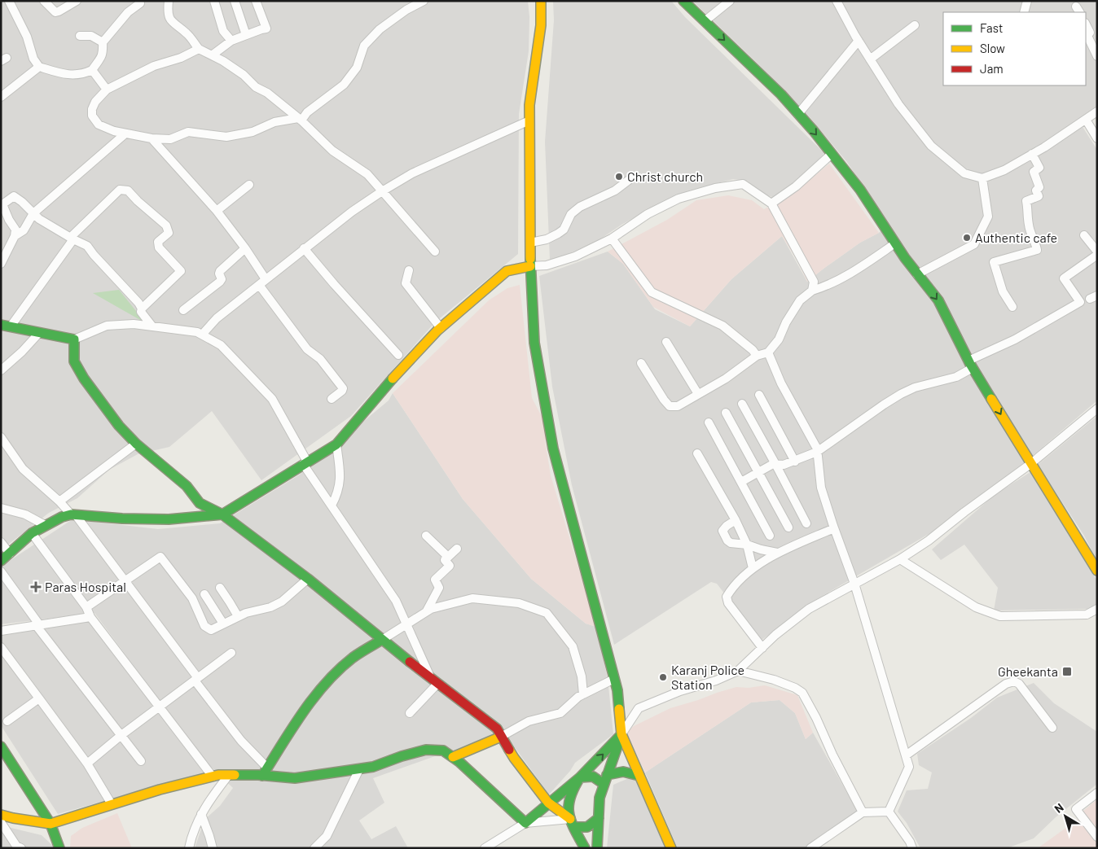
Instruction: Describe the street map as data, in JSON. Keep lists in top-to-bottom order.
{
  "places": {
    "other": ["Christ church", "Authentic cafe", "Karanj Police Station"],
    "health": ["Paras Hospital"],
    "transit": ["Gheekanta"]
  },
  "legend": ["Fast", "Slow", "Jam"],
  "north": "top left"
}
